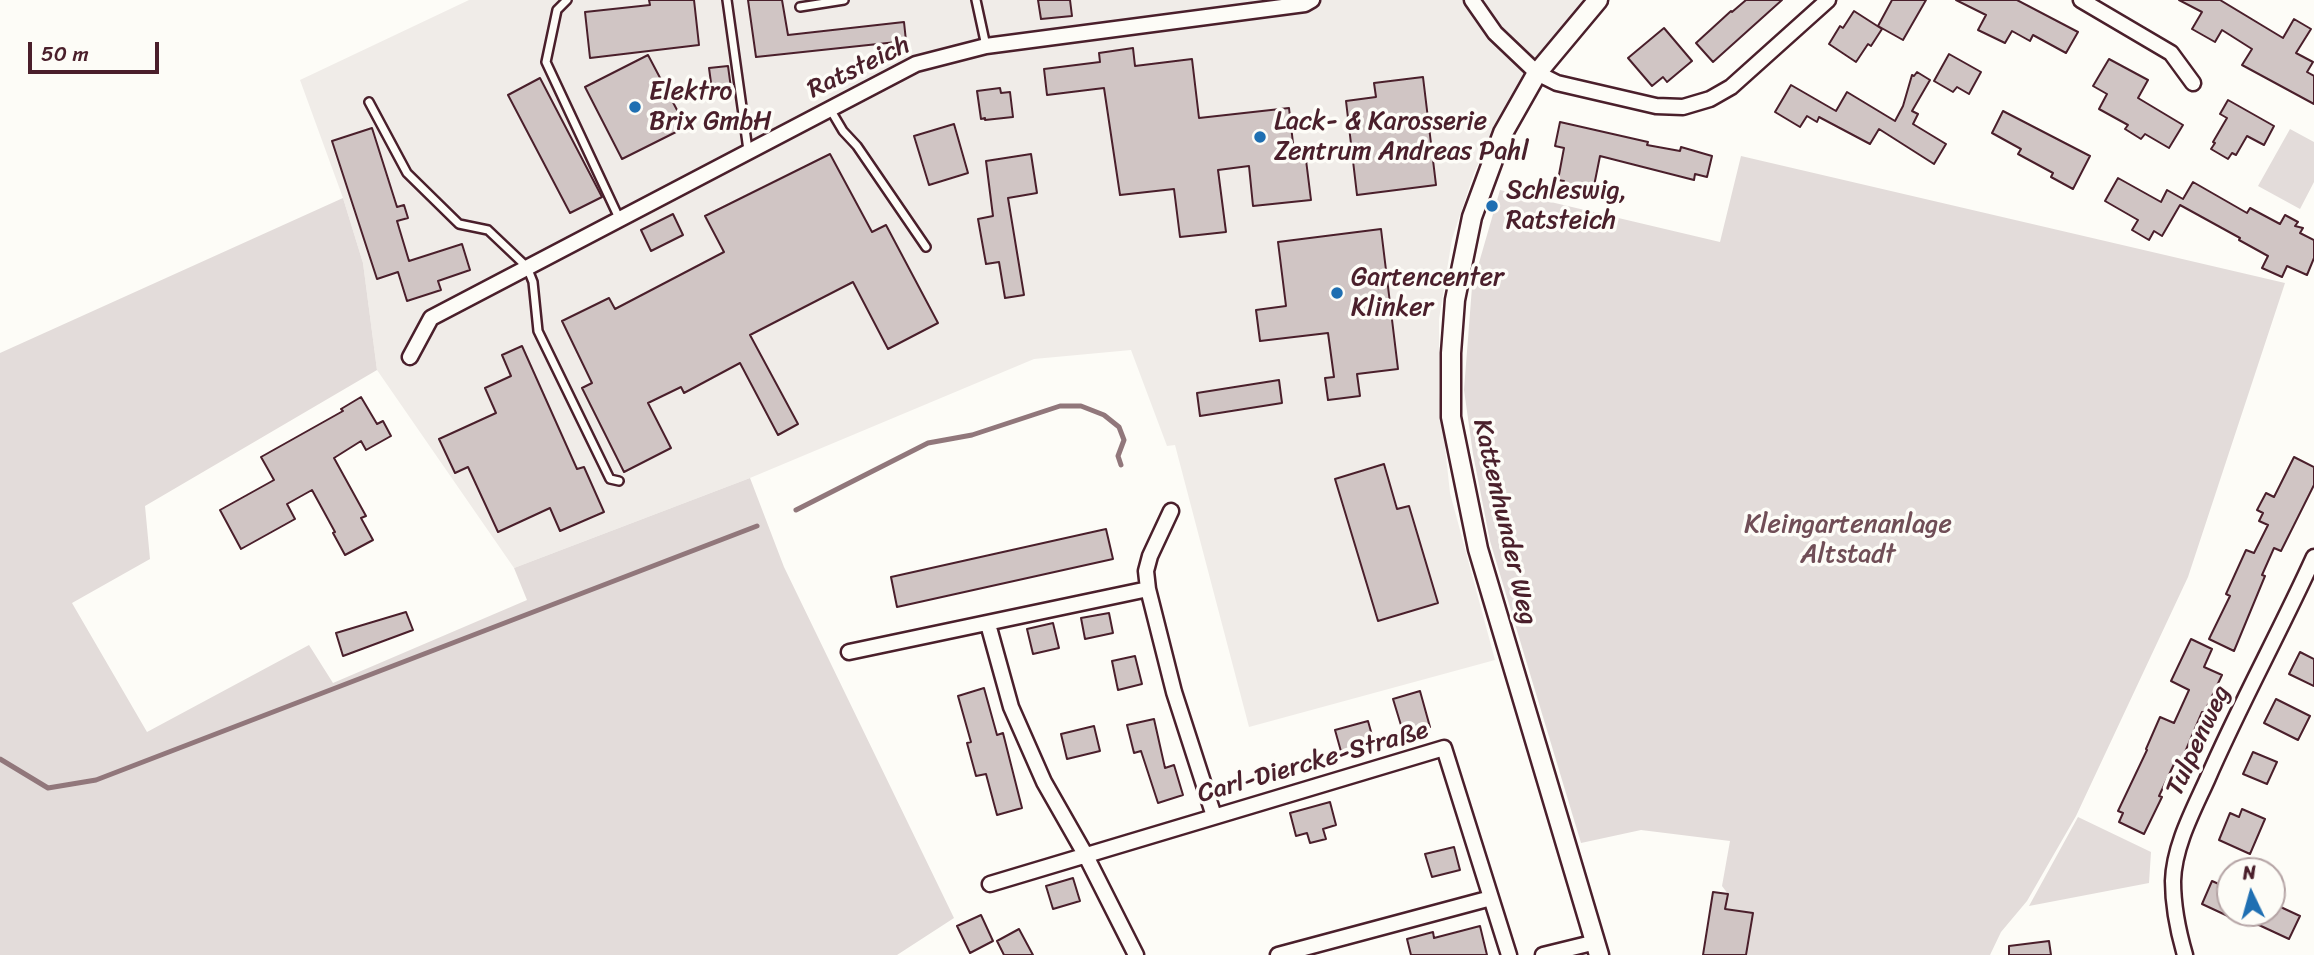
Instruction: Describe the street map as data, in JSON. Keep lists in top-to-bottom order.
{
  "streets": {
    "street": [
      "Ratsteich",
      "Kattenhunder Weg",
      "Tulpenweg",
      "Carl-Diercke-Straße"
    ]
  },
  "parks": ["Kleingartenanlage Altstadt"],
  "places": [
    "Elektro Brix GmbH",
    "Lack- & Karosserie Zentrum Andreas Pahl",
    "Schleswig, Ratsteich",
    "Gartencenter Klinker"
  ],
  "scale_bar": "50 m",
  "north": "top"
}
